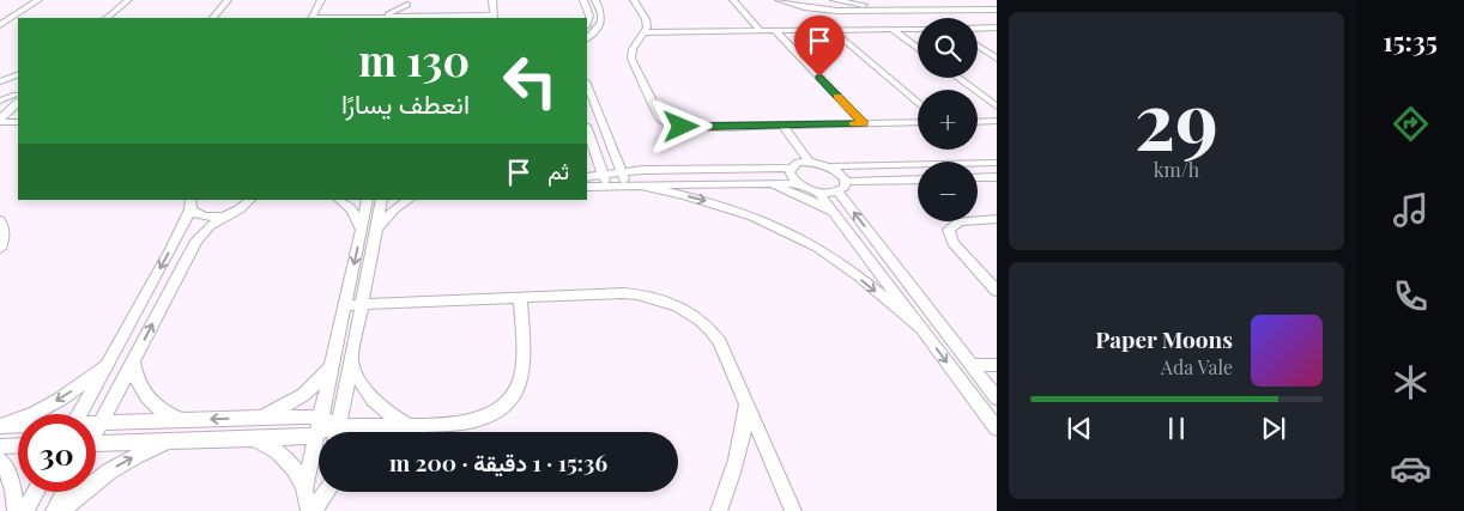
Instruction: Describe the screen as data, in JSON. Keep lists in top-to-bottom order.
{
  "page": {
    "tabs": "15:35",
    "tile": ["29", "km/h"],
    "map_buttons": ["+", "−"],
    "turn": ["130 m", "انعطف يسارًا"],
    "then": "ثم",
    "song": ["Paper Moons", "Ada Vale"],
    "limit": "30",
    "trip": "15:36 · 1 دقيقة · 200 m"
  }
}
